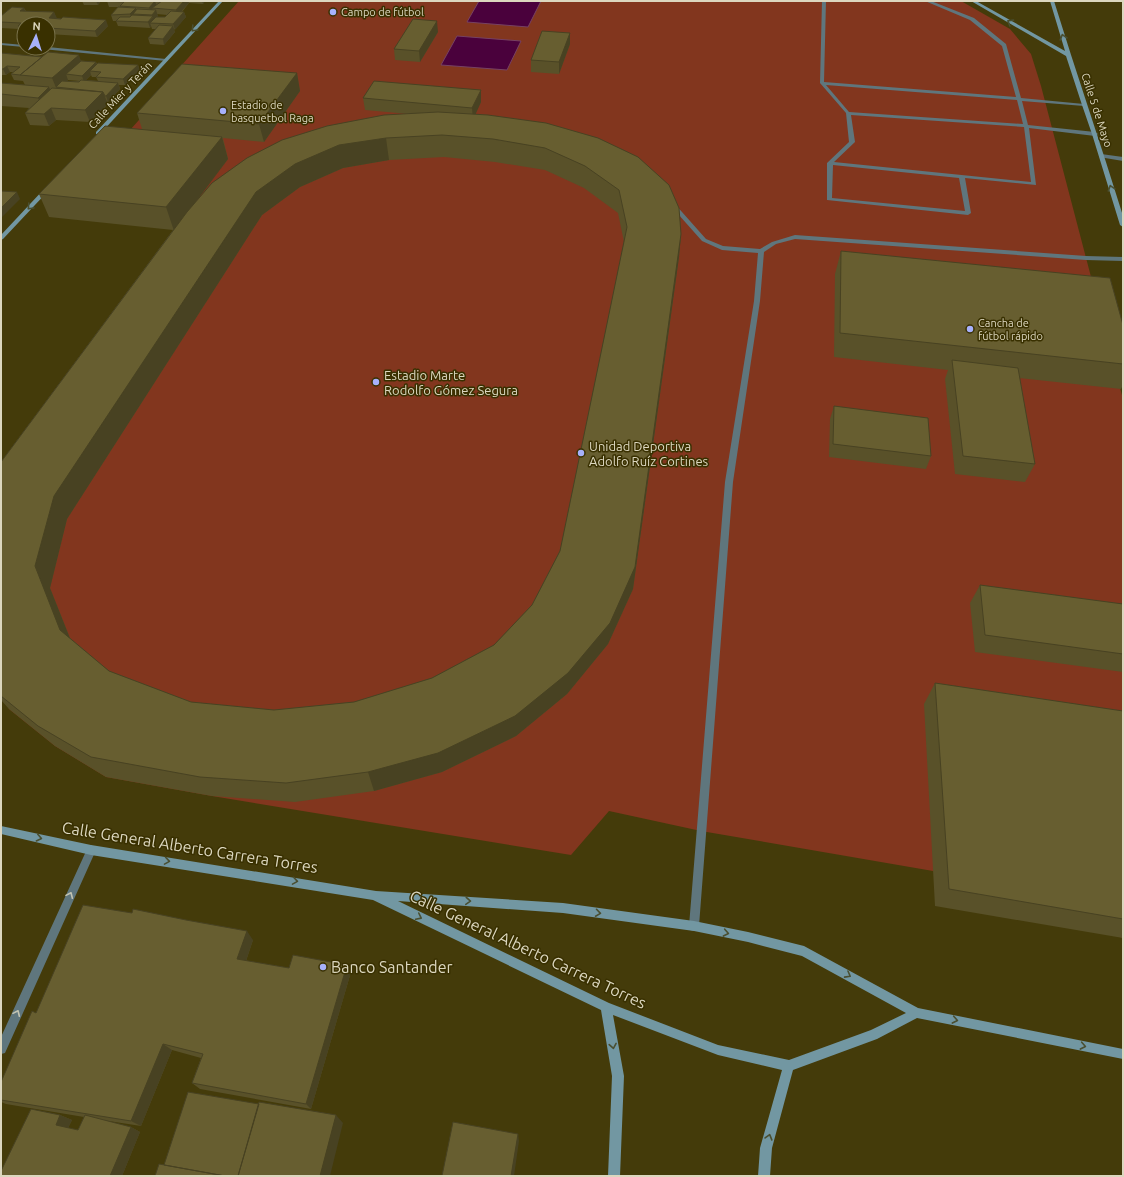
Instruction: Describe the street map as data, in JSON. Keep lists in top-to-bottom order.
{
  "streets": {
    "main road": ["Calle Mier y Terán", "Calle 5 de Mayo", "Calle General Alberto Carrera Torres"]
  },
  "one_way": ["Calle Mier y Terán", "Calle 5 de Mayo", "Calle General Alberto Carrera Torres"],
  "places": [
    "Campo de fútbol",
    "Estadio de basquetbol Raga",
    "Cancha de fútbol rápido",
    "Estadio Marte Rodolfo Gómez Segura",
    "Unidad Deportiva Adolfo Ruíz Cortines",
    "Banco Santander"
  ],
  "north": "top"
}
